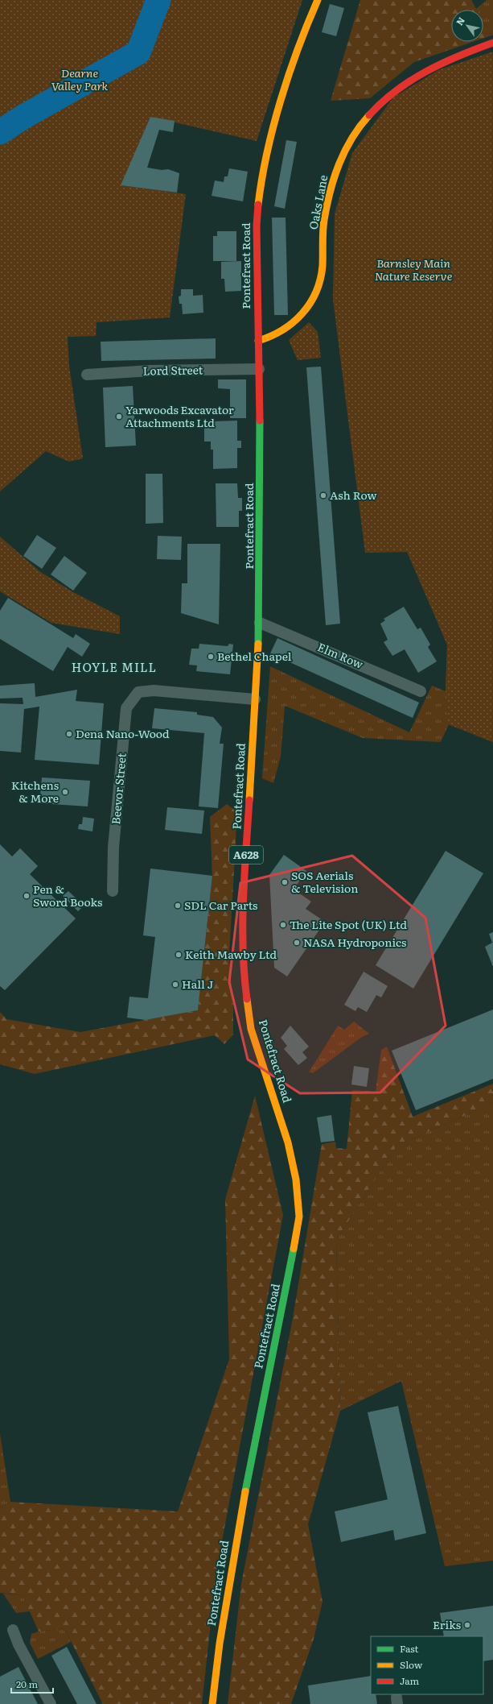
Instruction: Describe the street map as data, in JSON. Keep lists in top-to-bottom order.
{
  "streets": {
    "main road": ["Oaks Lane", "Pontefract Road", "A628"],
    "street": ["Lord Street", "Elm Row", "Beevor Street"]
  },
  "crossings": [
    ["Oaks Lane", "Pontefract Road"],
    ["Pontefract Road", "Lord Street"],
    ["Pontefract Road", "Elm Row"],
    ["Pontefract Road", "Beevor Street"]
  ],
  "districts": ["HOYLE MILL"],
  "parks": ["Dearne Valley Park", "Barnsley Main Nature Reserve"],
  "places": [
    "Yarwoods Excavator Attachments Ltd",
    "Ash Row",
    "Bethel Chapel",
    "Dena Nano-Wood",
    "Kitchens & More",
    "SOS Aerials & Television",
    "Pen & Sword Books",
    "SDL Car Parts",
    "The Lite Spot (UK) Ltd",
    "NASA Hydroponics",
    "Keith Mawby Ltd",
    "Hall J",
    "Eriks"
  ],
  "legend": ["Fast", "Slow", "Jam"],
  "scale_bar": "20 m",
  "north": "top left"
}
